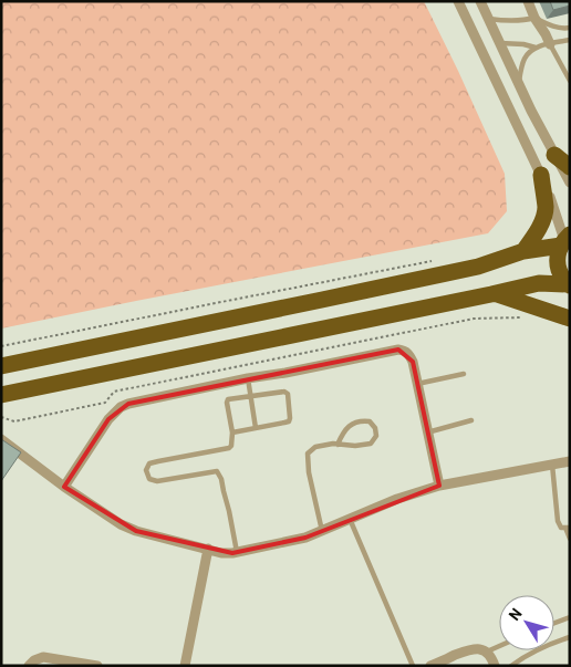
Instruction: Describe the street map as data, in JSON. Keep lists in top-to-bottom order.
{
  "north": "top left"
}
